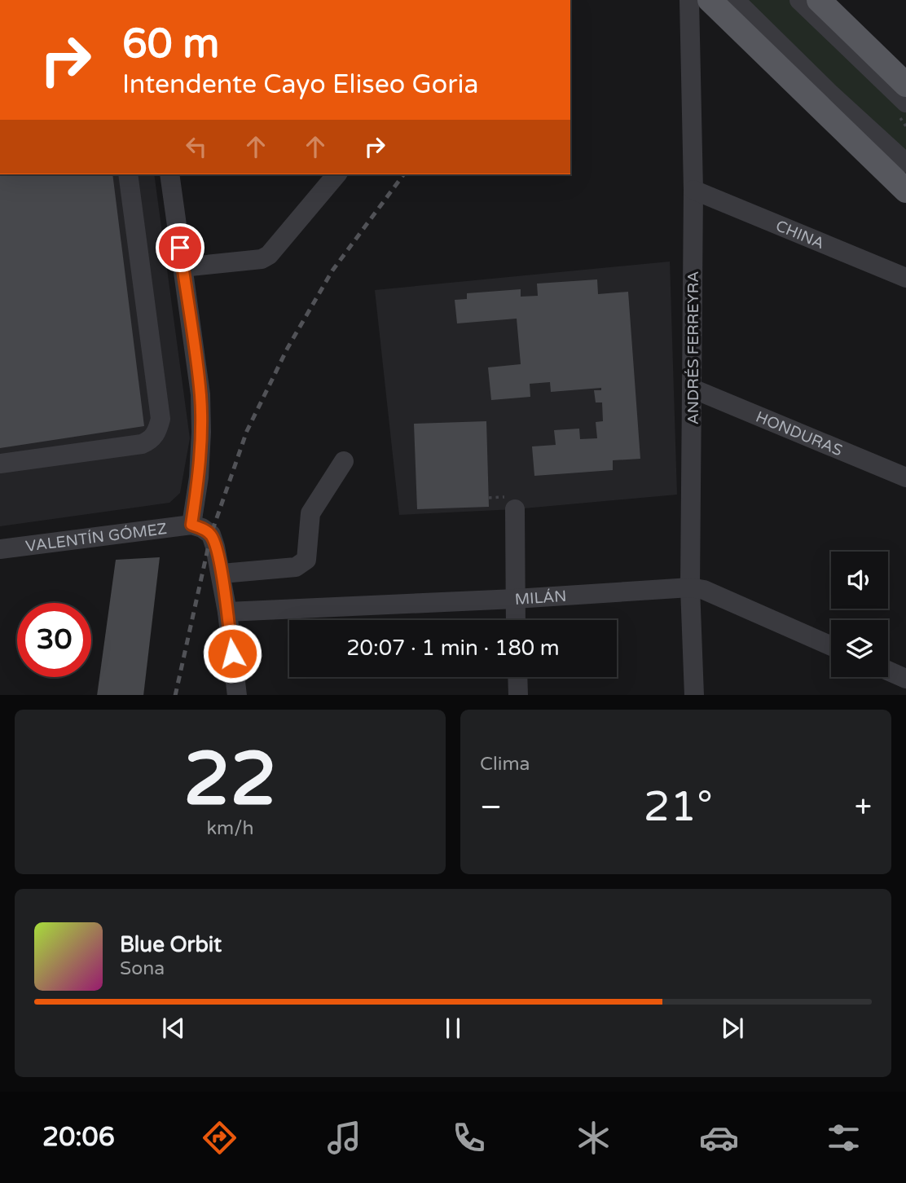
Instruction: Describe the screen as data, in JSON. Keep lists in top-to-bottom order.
{
  "streets": {
    "street": [
      "CHINA",
      "ANDRÉS FERREYRA",
      "HONDURAS",
      "VALENTÍN GÓMEZ",
      "MILÁN"
    ]
  },
  "crossings": [
    ["CHINA", "ANDRÉS FERREYRA"],
    ["ANDRÉS FERREYRA", "HONDURAS"],
    ["ANDRÉS FERREYRA", "MILÁN"]
  ],
  "page": {
    "turn": ["60 m", "Intendente Cayo Eliseo Goria"],
    "limit": "30",
    "trip": "20:07 · 1 min · 180 m",
    "tile": [
      ["22", "km/h"],
      "Clima"
    ],
    "heat": ["−", "21°", "+"],
    "song": ["Blue Orbit", "Sona"],
    "tabs": "20:06"
  }
}
